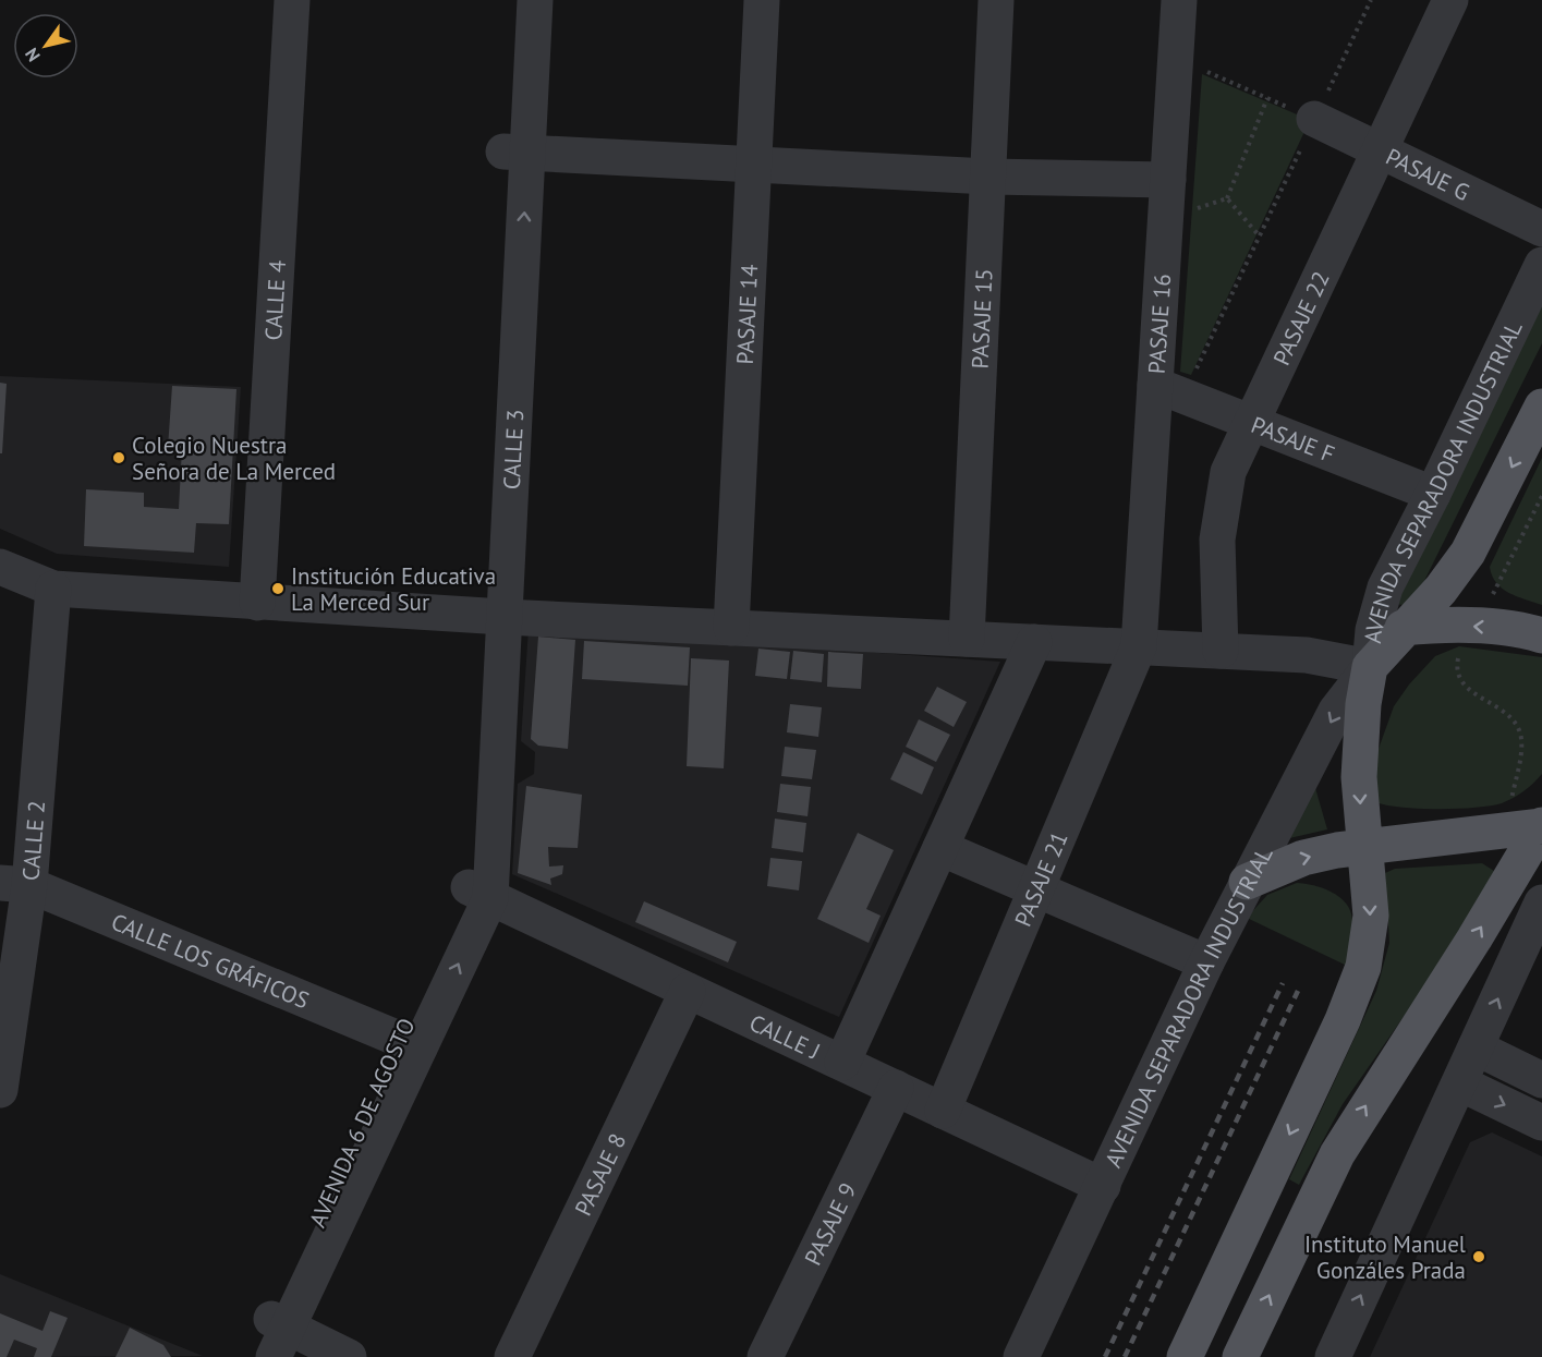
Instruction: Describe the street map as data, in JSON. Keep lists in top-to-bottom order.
{
  "streets": {
    "main road": ["AVENIDA SEPARADORA INDUSTRIAL"],
    "street": [
      "PASAJE G",
      "CALLE 4",
      "PASAJE 14",
      "PASAJE 22",
      "PASAJE 15",
      "PASAJE 16",
      "PASAJE F",
      "CALLE 3",
      "CALLE 2",
      "PASAJE 21",
      "CALLE LOS GRÁFICOS",
      "CALLE J",
      "AVENIDA 6 DE AGOSTO",
      "PASAJE 8",
      "PASAJE 9"
    ]
  },
  "crossings": [
    ["PASAJE G", "PASAJE 22"],
    ["PASAJE 22", "PASAJE F"],
    ["PASAJE 16", "PASAJE F"],
    ["PASAJE 16", "PASAJE 21"],
    ["PASAJE F", "AVENIDA SEPARADORA INDUSTRIAL"],
    ["CALLE 3", "CALLE J"],
    ["CALLE 3", "AVENIDA 6 DE AGOSTO"],
    ["AVENIDA SEPARADORA INDUSTRIAL", "CALLE J"],
    ["CALLE 2", "CALLE LOS GRÁFICOS"],
    ["PASAJE 21", "CALLE J"],
    ["CALLE LOS GRÁFICOS", "AVENIDA 6 DE AGOSTO"],
    ["CALLE J", "AVENIDA 6 DE AGOSTO"],
    ["CALLE J", "PASAJE 8"],
    ["CALLE J", "PASAJE 9"]
  ],
  "places": ["Colegio Nuestra Señora de La Merced", "Institución Educativa La Merced Sur", "Instituto Manuel Gonzáles Prada"],
  "north": "bottom left"
}
